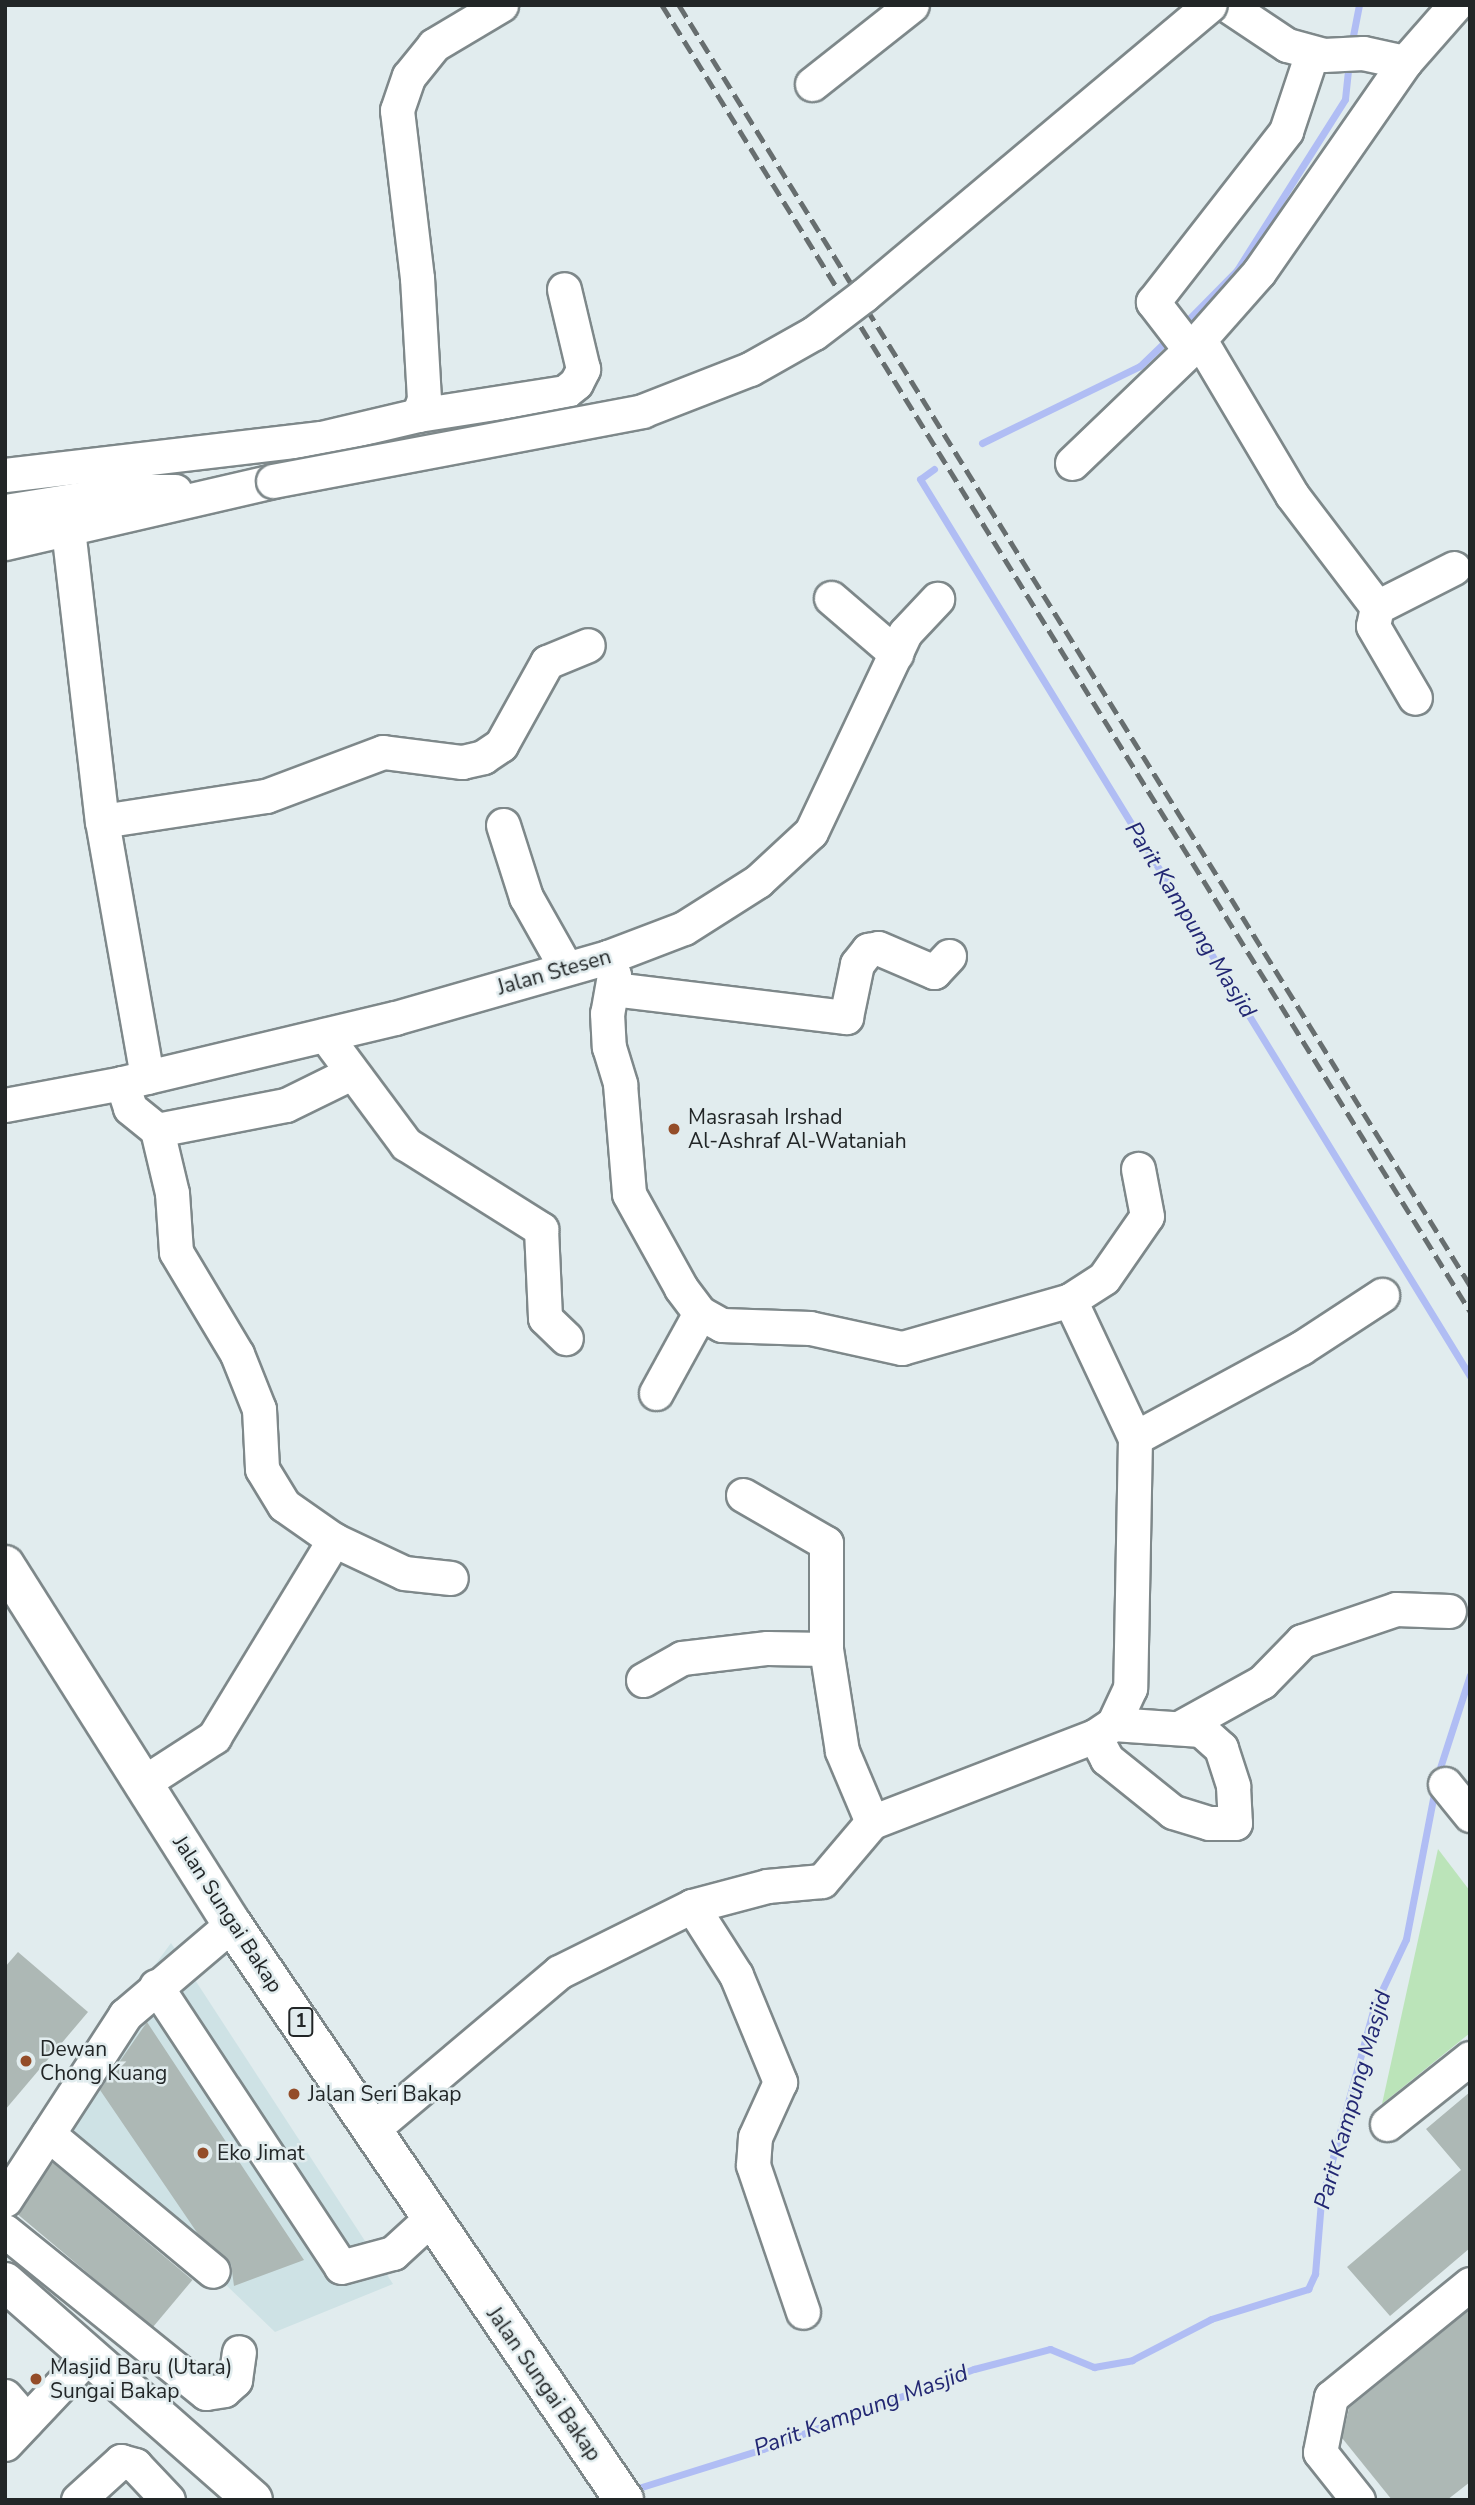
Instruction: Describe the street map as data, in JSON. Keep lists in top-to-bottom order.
{
  "streets": {
    "main road": ["Jalan Sungai Bakap", "1"],
    "street": ["Jalan Stesen"]
  },
  "water": ["Parit Kampung Masjid"],
  "places": [
    "Masrasah Irshad Al-Ashraf Al-Wataniah",
    "Dewan Chong Kuang",
    "Jalan Seri Bakap",
    "Eko Jimat",
    "Masjid Baru (Utara) Sungai Bakap"
  ]
}
